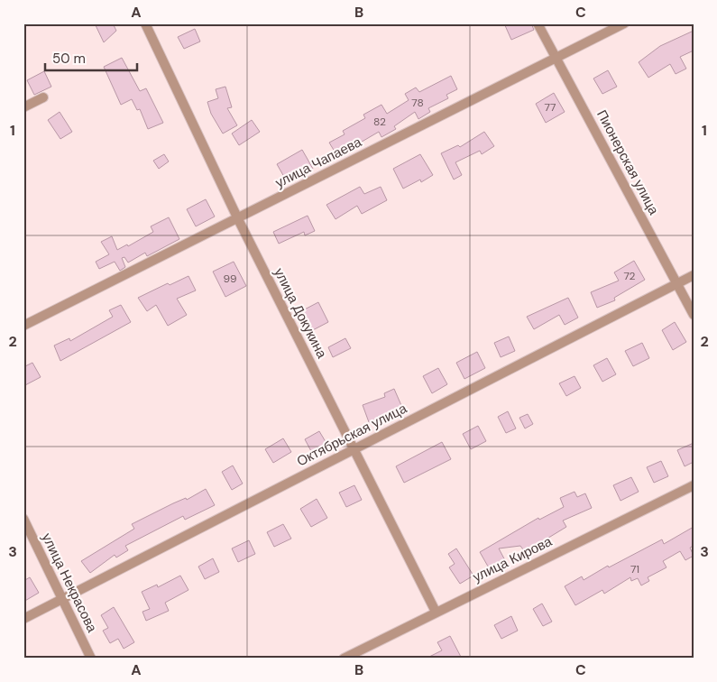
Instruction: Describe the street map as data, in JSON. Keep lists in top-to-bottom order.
{
  "streets": {
    "street": [
      "улица Чапаева",
      "Пионерская улица",
      "улица Докукина",
      "Октябрьская улица",
      "улица Кирова",
      "улица Некрасова"
    ]
  },
  "crossings": [
    ["улица Чапаева", "Пионерская улица"],
    ["улица Чапаева", "улица Докукина"],
    ["Пионерская улица", "Октябрьская улица"],
    ["улица Докукина", "Октябрьская улица"],
    ["улица Докукина", "улица Кирова"],
    ["Октябрьская улица", "улица Некрасова"]
  ],
  "house_numbers": [
    "78",
    "77",
    "82",
    "72",
    "99",
    "71"
  ],
  "scale_bar": "50 m",
  "grid": {
    "columns": ["A", "B", "C"],
    "rows": ["1", "2", "3"]
  }
}
